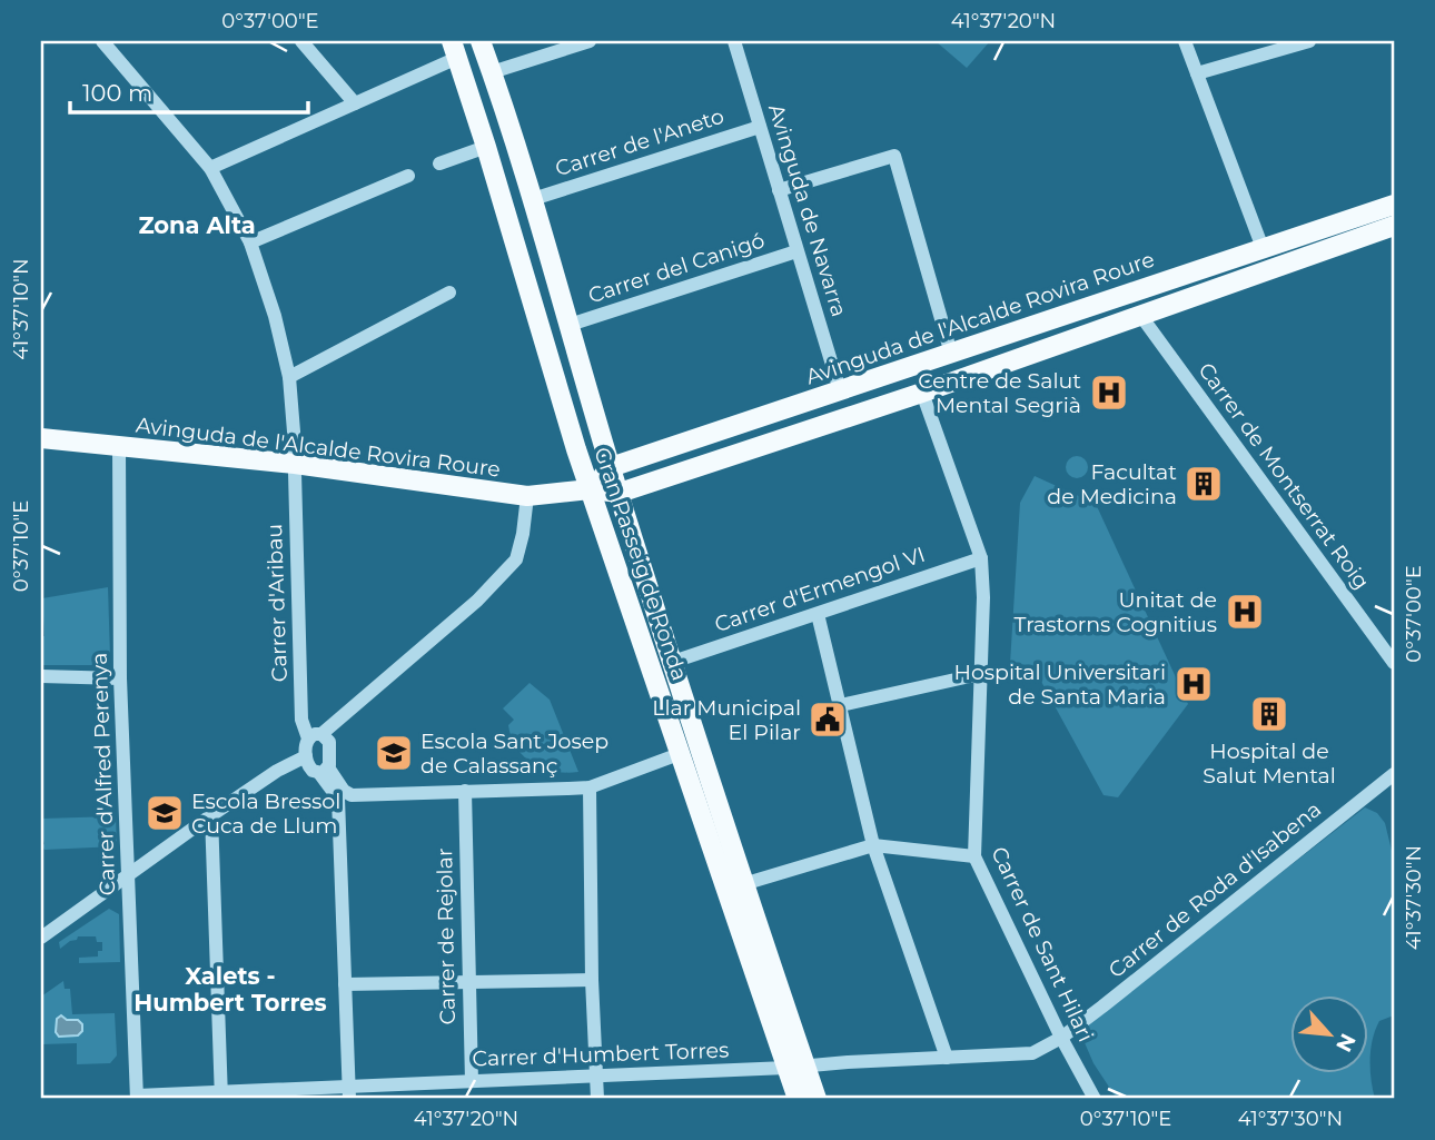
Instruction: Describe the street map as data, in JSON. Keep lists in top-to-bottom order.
{
  "streets": {
    "main road": ["Avinguda de l'Alcalde Rovira Roure", "Gran Passeig de Ronda"],
    "street": [
      "Carrer de l'Aneto",
      "Avinguda de Navarra",
      "Carrer del Canigó",
      "Carrer de Montserrat Roig",
      "Carrer d'Ermengol VI",
      "Carrer d'Aribau",
      "Carrer d'Alfred Perenya",
      "Carrer de Roda d'Isabena",
      "Carrer de Rejolar",
      "Carrer de Sant Hilari",
      "Carrer d'Humbert Torres"
    ]
  },
  "crossings": [
    ["Carrer de l'Aneto", "Avinguda de Navarra"],
    ["Carrer de l'Aneto", "Gran Passeig de Ronda"],
    ["Avinguda de Navarra", "Carrer del Canigó"],
    ["Avinguda de Navarra", "Avinguda de l'Alcalde Rovira Roure"],
    ["Carrer del Canigó", "Gran Passeig de Ronda"],
    ["Avinguda de l'Alcalde Rovira Roure", "Carrer de Montserrat Roig"],
    ["Avinguda de l'Alcalde Rovira Roure", "Gran Passeig de Ronda"],
    ["Avinguda de l'Alcalde Rovira Roure", "Carrer d'Aribau"],
    ["Avinguda de l'Alcalde Rovira Roure", "Carrer d'Alfred Perenya"],
    ["Avinguda de l'Alcalde Rovira Roure", "Carrer de Sant Hilari"],
    ["Gran Passeig de Ronda", "Carrer d'Ermengol VI"],
    ["Gran Passeig de Ronda", "Carrer d'Humbert Torres"],
    ["Carrer d'Ermengol VI", "Carrer de Sant Hilari"],
    ["Carrer d'Alfred Perenya", "Carrer d'Humbert Torres"],
    ["Carrer de Roda d'Isabena", "Carrer de Sant Hilari"],
    ["Carrer de Roda d'Isabena", "Carrer d'Humbert Torres"],
    ["Carrer de Rejolar", "Carrer d'Humbert Torres"],
    ["Carrer de Sant Hilari", "Carrer d'Humbert Torres"]
  ],
  "districts": ["Zona Alta", "Xalets - Humbert Torres"],
  "places": {
    "hospital": ["Centre de Salut Mental Segrià", "Unitat de Trastorns Cognitius", "Hospital Universitari de Santa Maria"],
    "building": ["Facultat de Medicina", "Hospital de Salut Mental"],
    "public building": ["Llar Municipal El Pilar"],
    "school or university": ["Escola Sant Josep de Calassanç", "Escola Bressol Cuca de Llum"]
  },
  "scale_bar": "100 m",
  "north": "bottom right",
  "coordinates": [
    "0°37'00\"E",
    "41°37'20\"N",
    "41°37'10\"N",
    "0°37'10\"E",
    "41°37'30\"N"
  ]
}
